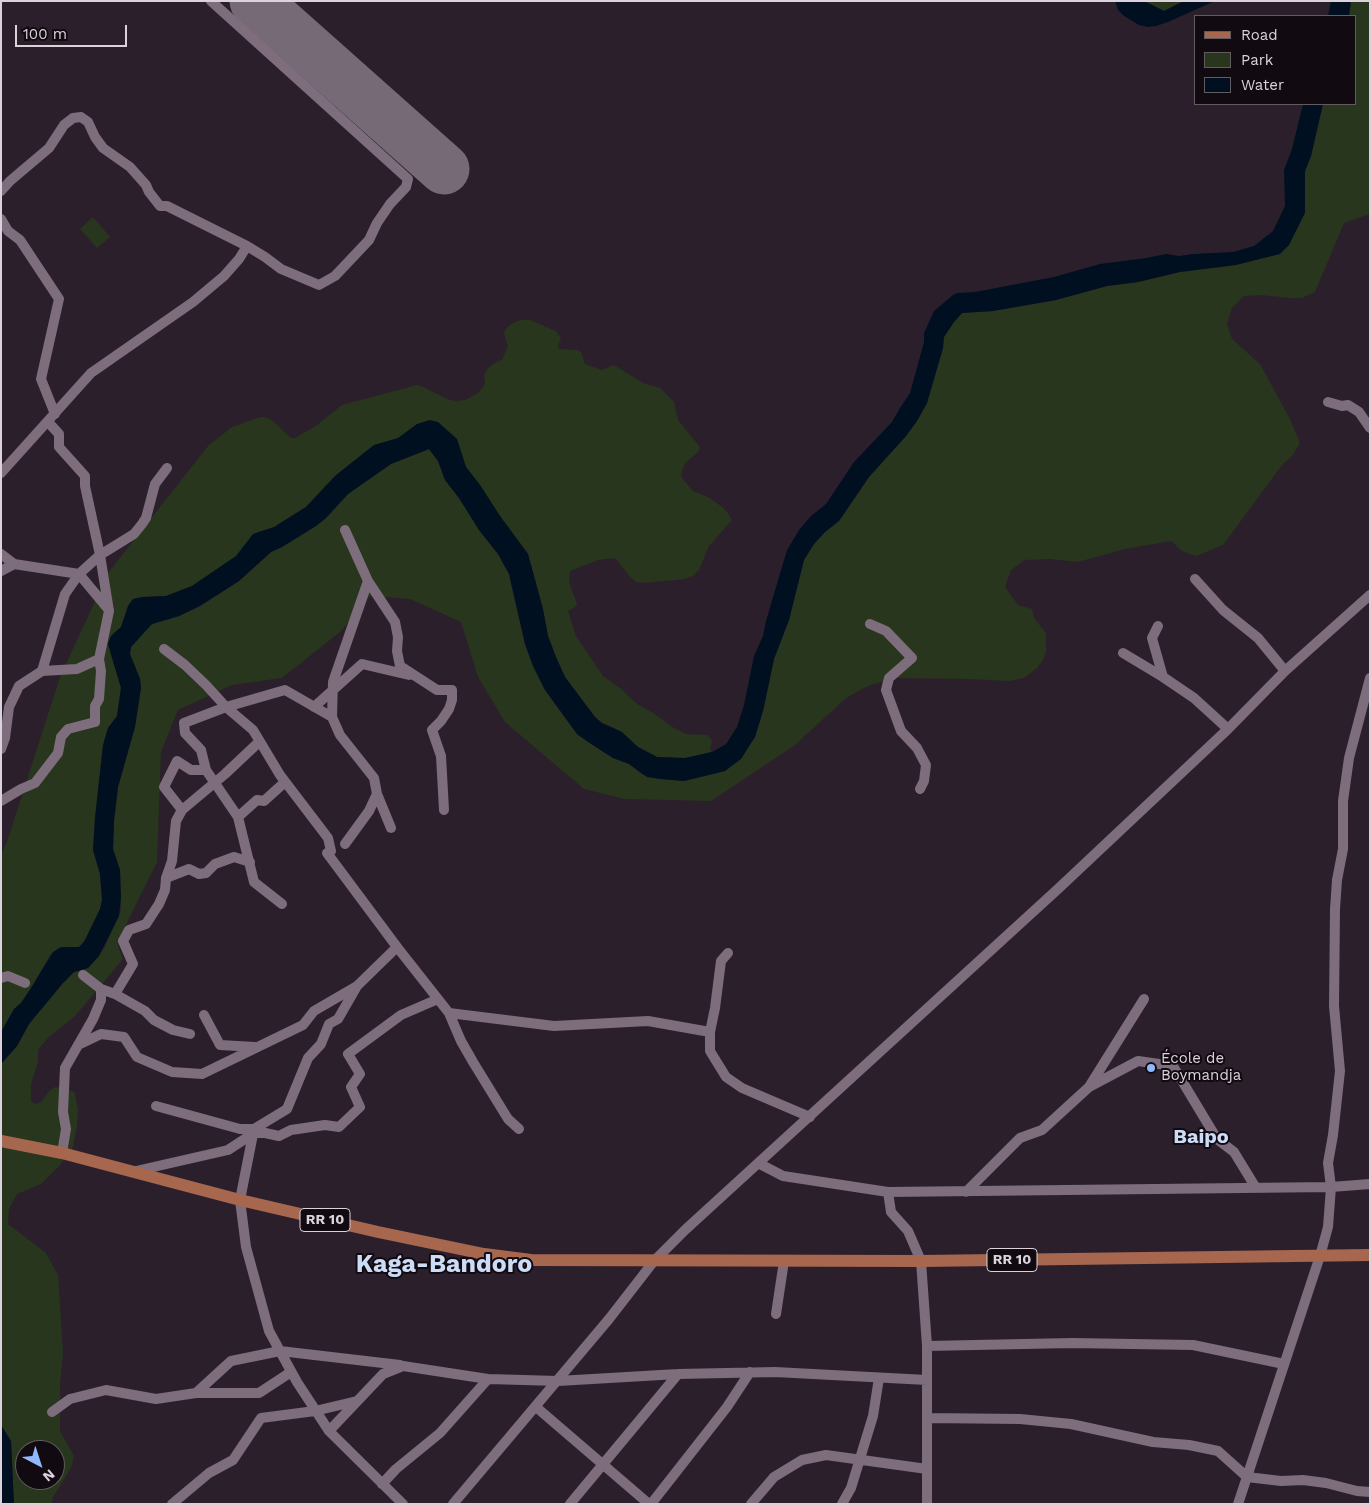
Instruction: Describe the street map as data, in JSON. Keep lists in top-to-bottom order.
{
  "streets": {
    "main road": ["RR 10"]
  },
  "districts": ["Baipo", "Kaga-Bandoro"],
  "places": ["École de Boymandja"],
  "legend": ["Road", "Park", "Water"],
  "scale_bar": "100 m",
  "north": "bottom right"
}
